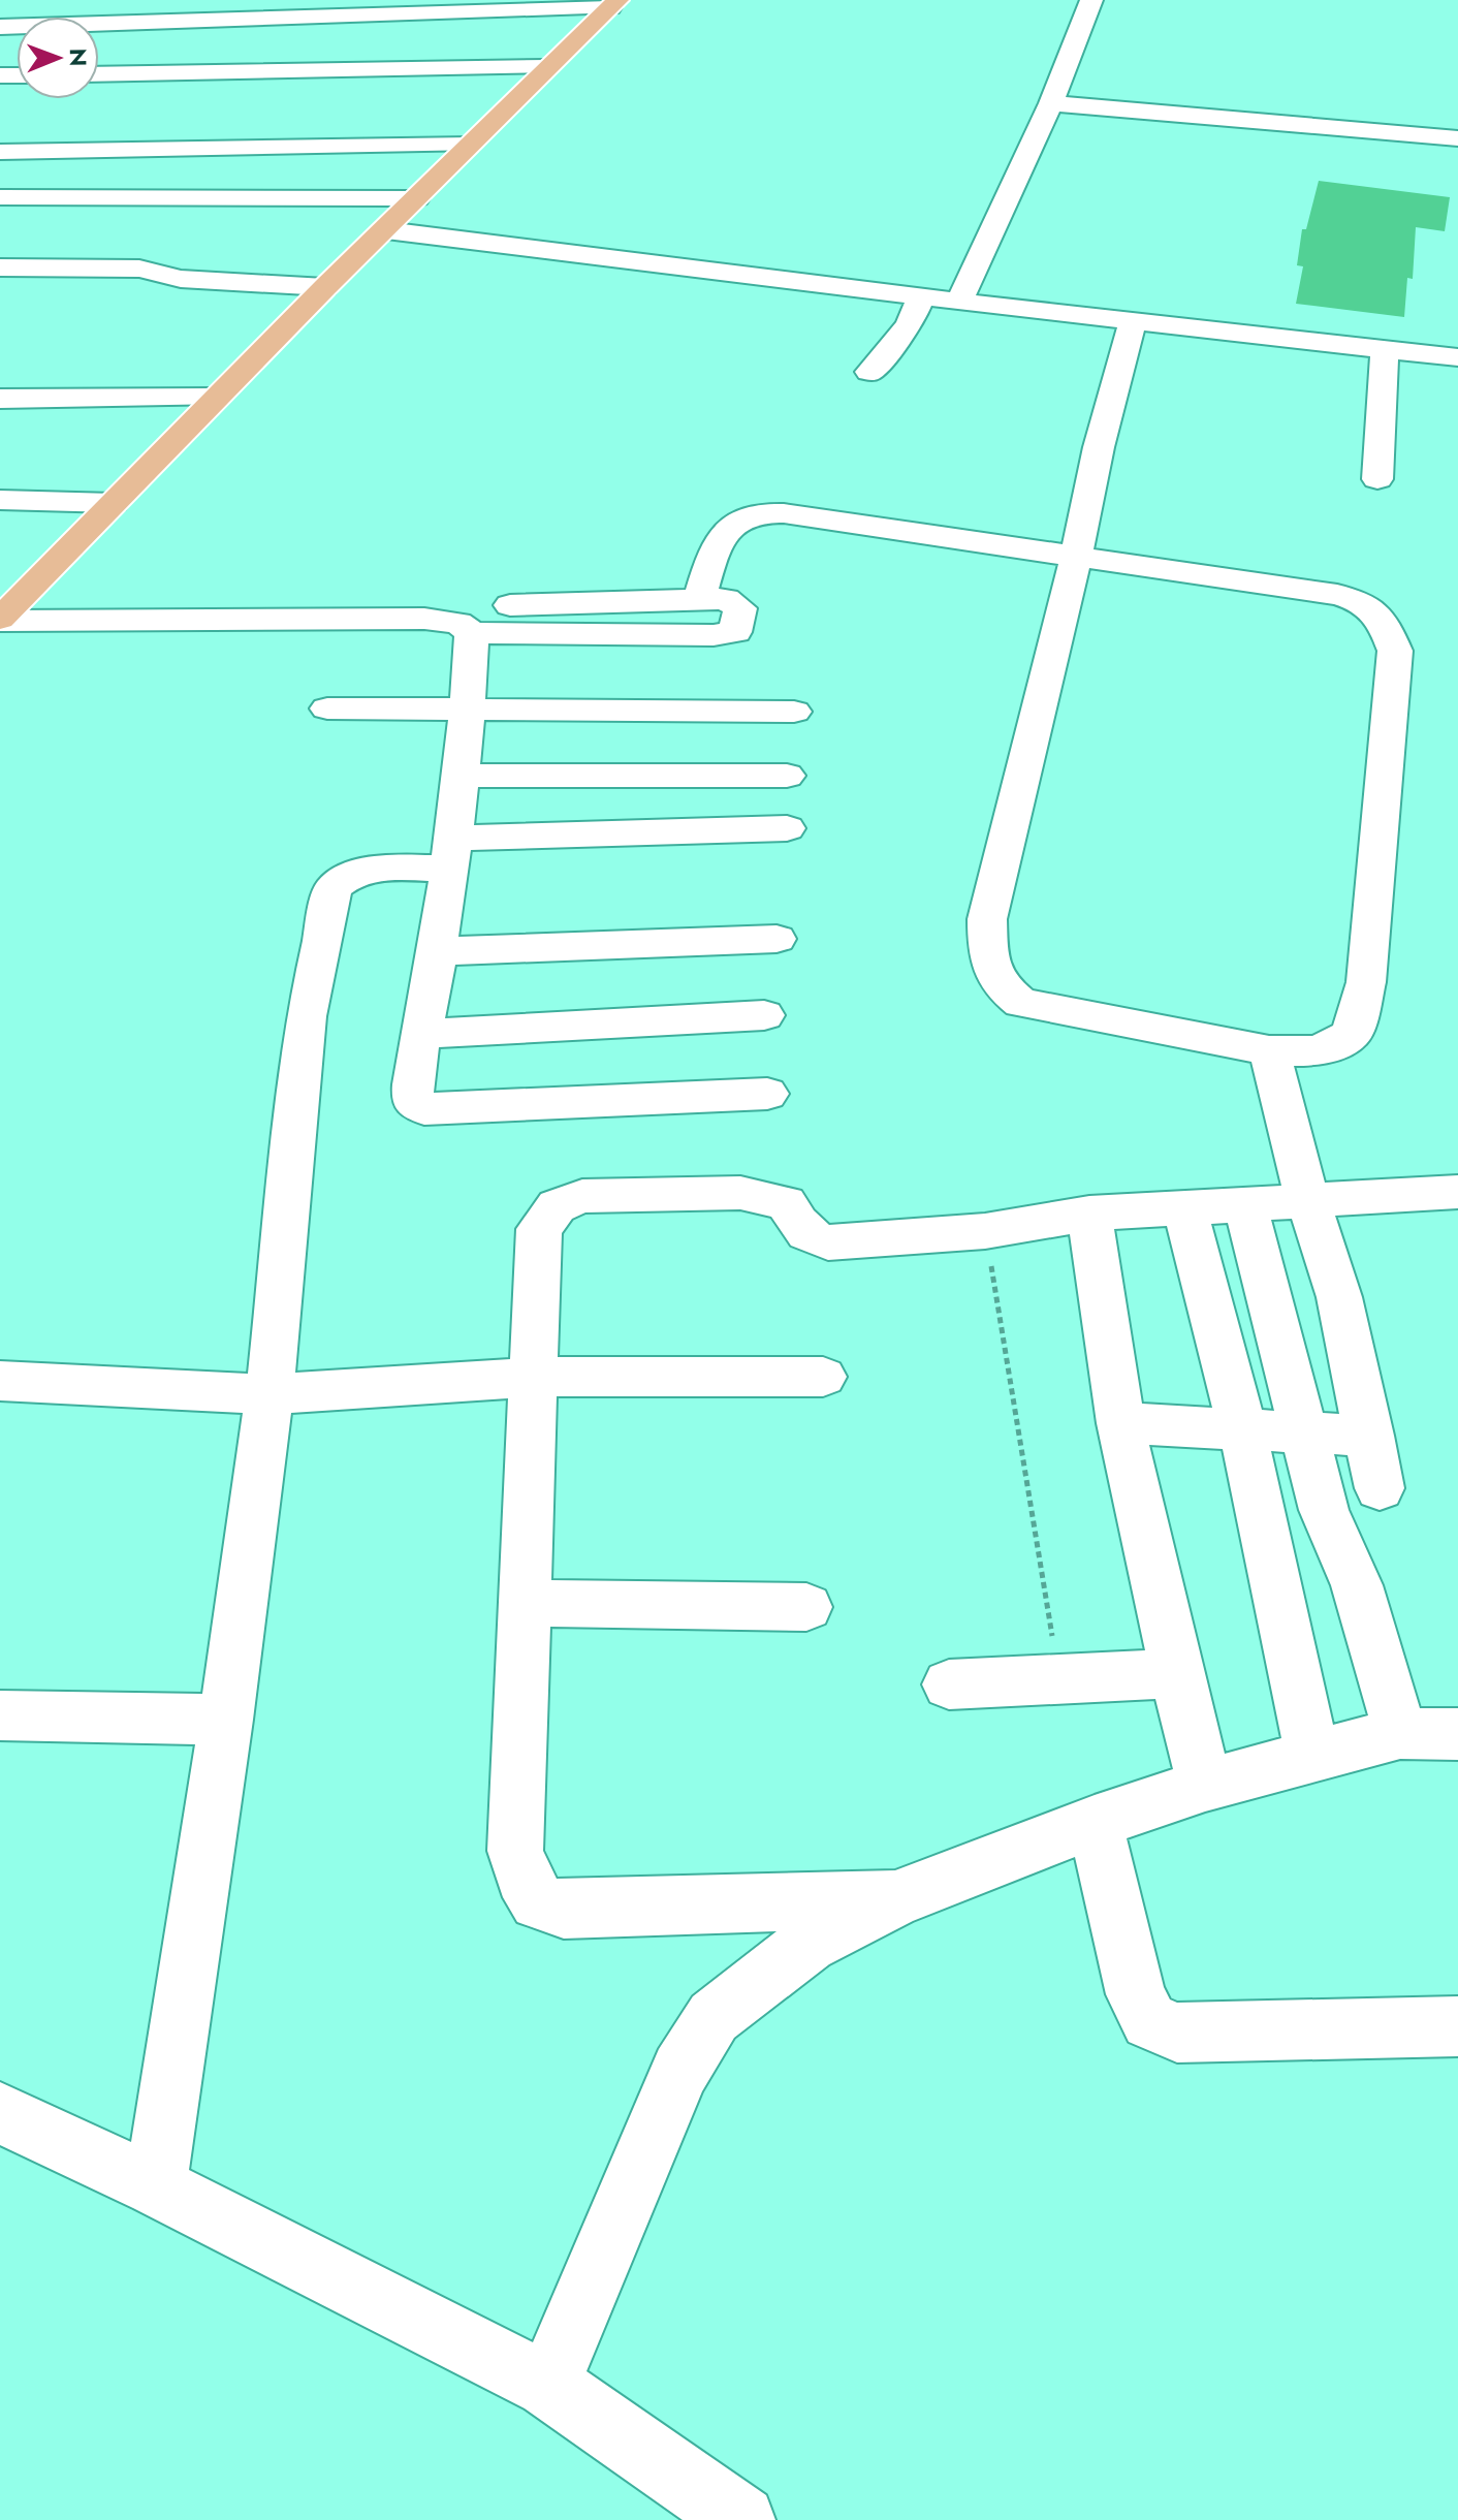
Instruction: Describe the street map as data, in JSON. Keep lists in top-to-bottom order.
{
  "north": "right"
}
